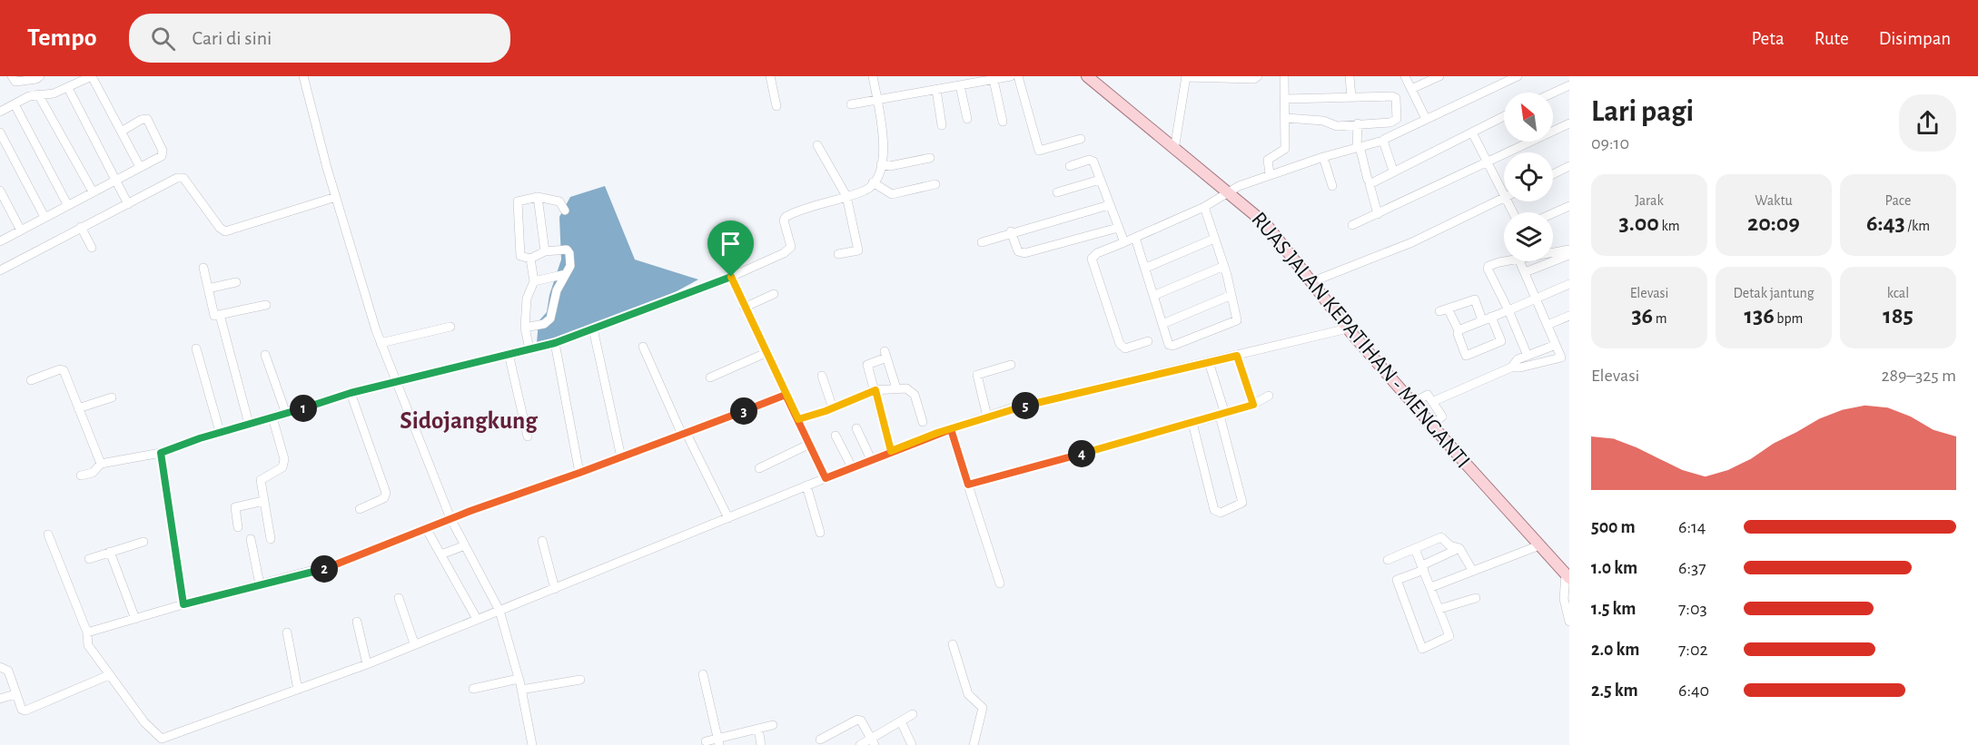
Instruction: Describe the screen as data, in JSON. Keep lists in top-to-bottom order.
{
  "streets": {
    "main road": ["RUAS JALAN KEPATIHAN - MENGANTI"]
  },
  "districts": ["Sidojangkung"],
  "north": "top left",
  "page": {
    "header": "Tempo",
    "search": "Cari di sini",
    "nav": ["Peta", "Rute", "Disimpan"],
    "heading": ["Lari pagi", "09:10"],
    "stats": [
      ["Jarak", "3.00 km"],
      ["Waktu", "20:09"],
      ["Pace", "6:43 /km"],
      ["Elevasi", "36 m"],
      ["Detak jantung", "136 bpm"],
      ["kcal", "185"]
    ],
    "chart": ["Elevasi", "289–325 m"],
    "pins": [
      "5",
      "1",
      "3",
      "4",
      "2"
    ],
    "list": [
      {
        "name": "500 m",
        "note": "6:14"
      },
      {
        "name": "1.0 km",
        "note": "6:37"
      },
      {
        "name": "1.5 km",
        "note": "7:03"
      },
      {
        "name": "2.0 km",
        "note": "7:02"
      },
      {
        "name": "2.5 km",
        "note": "6:40"
      }
    ]
  }
}
